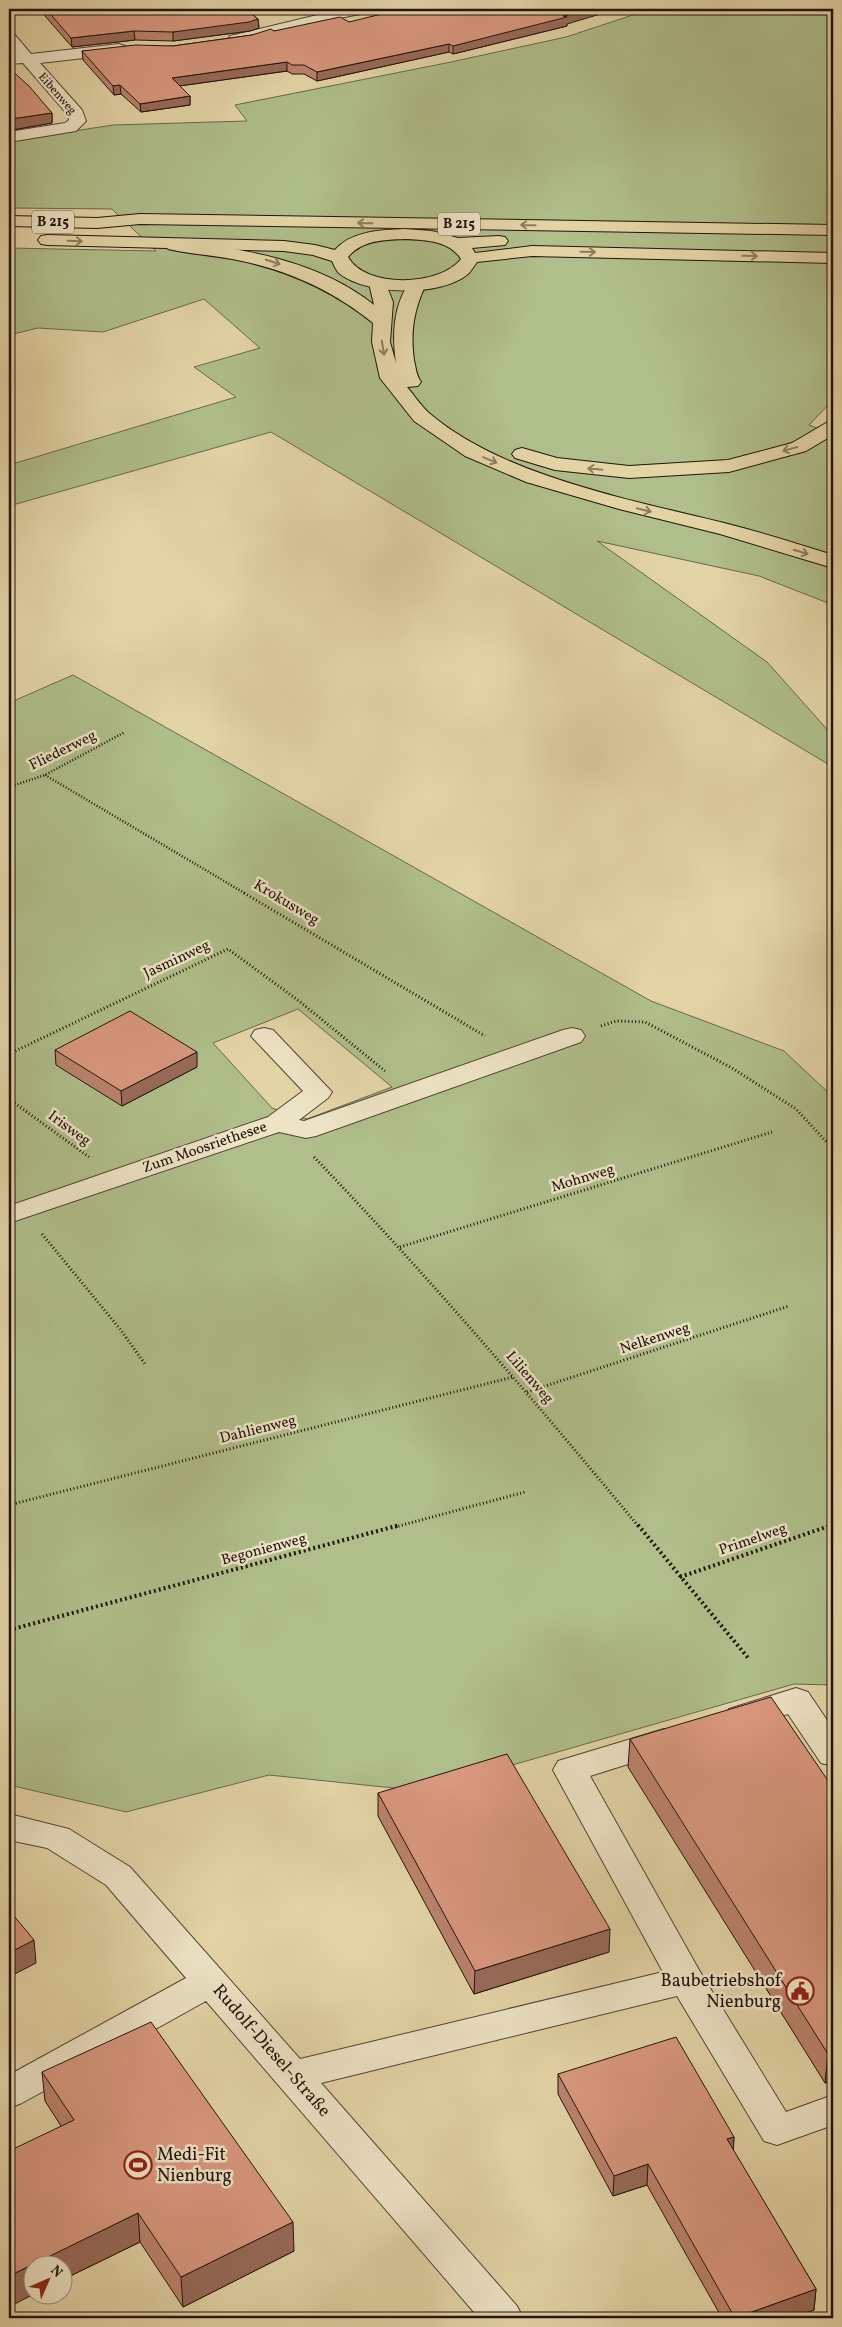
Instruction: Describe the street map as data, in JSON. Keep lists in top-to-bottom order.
{
  "streets": {
    "main road": ["B 215"],
    "street": ["Eibenweg", "Zum Moosriethesee", "Rudolf-Diesel-Straße"],
    "path": [
      "Fliederweg",
      "Krokusweg",
      "Jasminweg",
      "Irisweg",
      "Mohnweg",
      "Nelkenweg",
      "Lilienweg",
      "Dahlienweg",
      "Primelweg",
      "Begonienweg"
    ]
  },
  "crossings": [
    ["Fliederweg", "Krokusweg"],
    ["Krokusweg", "Zum Moosriethesee"],
    ["Jasminweg", "Zum Moosriethesee"],
    ["Irisweg", "Zum Moosriethesee"],
    ["Zum Moosriethesee", "Lilienweg"],
    ["Mohnweg", "Lilienweg"],
    ["Nelkenweg", "Lilienweg"],
    ["Lilienweg", "Dahlienweg"],
    ["Lilienweg", "Primelweg"]
  ],
  "places": {
    "public building": ["Baubetriebshof Nienburg"],
    "sports": ["Medi-Fit Nienburg"]
  },
  "north": "top right"
}
